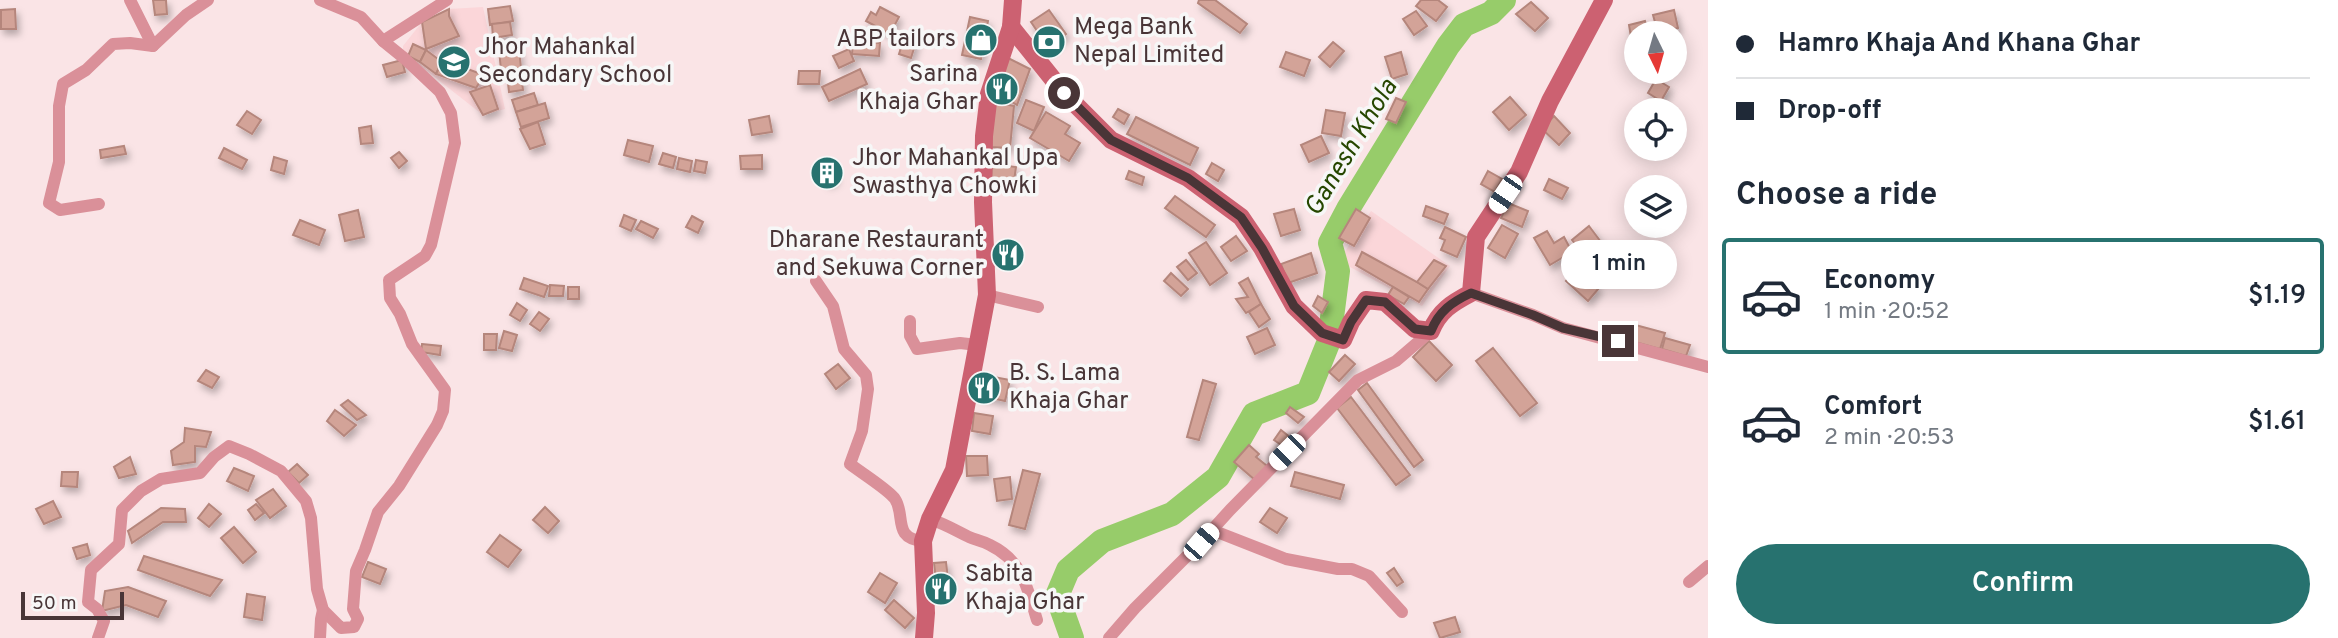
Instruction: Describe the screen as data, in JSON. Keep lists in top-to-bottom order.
{
  "water": ["Ganesh Khola"],
  "places": {
    "shop": ["ABP tailors"],
    "bank": ["Mega Bank Nepal Limited"],
    "school or university": ["Jhor Mahankal Secondary School"],
    "restaurant": [
      "Sarina Khaja Ghar",
      "Dharane Restaurant and Sekuwa Corner",
      "B. S. Lama Khaja Ghar",
      "Sabita Khaja Ghar"
    ],
    "building": ["Jhor Mahankal Upa Swasthya Chowki"]
  },
  "scale_bar": "50 m",
  "north": "bottom",
  "page": {
    "banner": ["Hamro Khaja And Khana Ghar", "Drop-off"],
    "heading": "Choose a ride",
    "list": [
      {
        "name": "Economy",
        "note": "1 min · 20:52",
        "value": "$1.19"
      },
      {
        "name": "Comfort",
        "note": "2 min · 20:53",
        "value": "$1.61"
      }
    ],
    "bubble": "1 min",
    "buttons": "Confirm",
    "scale": "50 m"
  }
}
